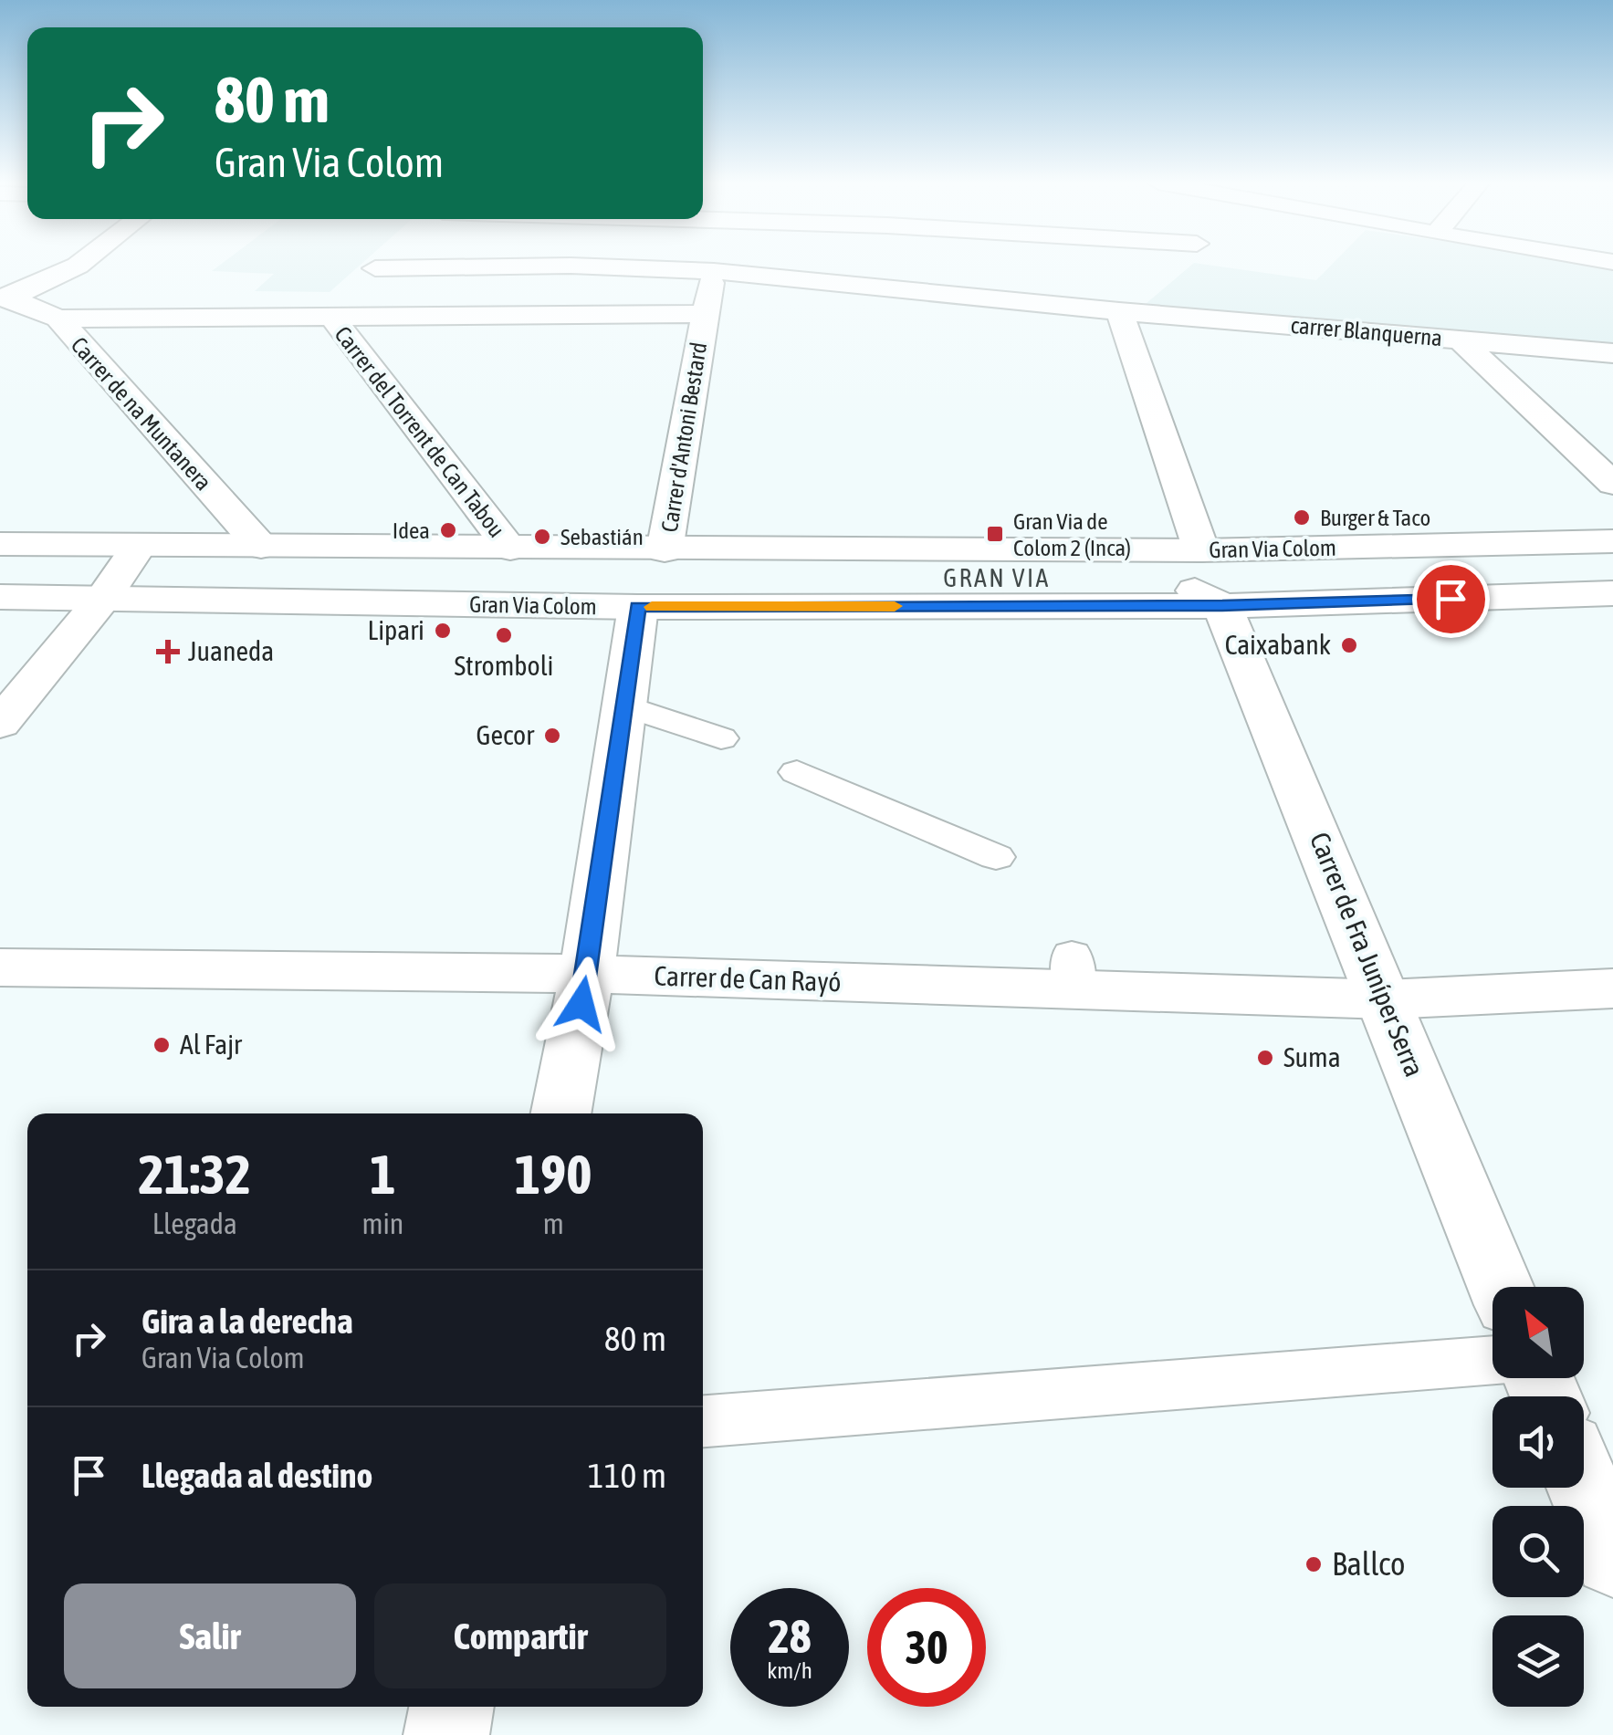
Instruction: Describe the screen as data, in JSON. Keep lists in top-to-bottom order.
{
  "streets": {
    "street": [
      "carrer Blanquerna",
      "Carrer de na Muntanera",
      "Carrer del Torrent de Can Tabou",
      "Carrer d'Antoni Bestard",
      "Gran Via Colom",
      "Carrer de Fra Juníper Serra",
      "Carrer de Can Rayó"
    ]
  },
  "crossings": [
    ["carrer Blanquerna", "Carrer d'Antoni Bestard"],
    ["Carrer de na Muntanera", "Gran Via Colom"],
    ["Carrer del Torrent de Can Tabou", "Gran Via Colom"],
    ["Carrer d'Antoni Bestard", "Gran Via Colom"],
    ["Gran Via Colom", "Carrer de Fra Juníper Serra"],
    ["Carrer de Fra Juníper Serra", "Carrer de Can Rayó"]
  ],
  "districts": ["GRAN VIA"],
  "places": {
    "other": [
      "Burger & Taco",
      "Idea",
      "Sebastián",
      "Lipari",
      "Stromboli",
      "Caixabank",
      "Gecor",
      "Al Fajr",
      "Suma",
      "Ballco"
    ],
    "transit": ["Gran Via de Colom 2 (Inca)"],
    "health": ["Juaneda"]
  },
  "north": "top left",
  "page": {
    "turn": ["80 m", "Gran Via Colom"],
    "eta": [
      "21:32",
      "Llegada",
      "1",
      "min",
      "190",
      "m"
    ],
    "list": [
      {
        "name": "Gira a la derecha",
        "note": "Gran Via Colom",
        "value": "80 m"
      },
      {
        "name": "Llegada al destino",
        "value": "110 m"
      }
    ],
    "buttons": ["Salir", "Compartir"],
    "speed": "28 km/h",
    "limit": "30"
  }
}
